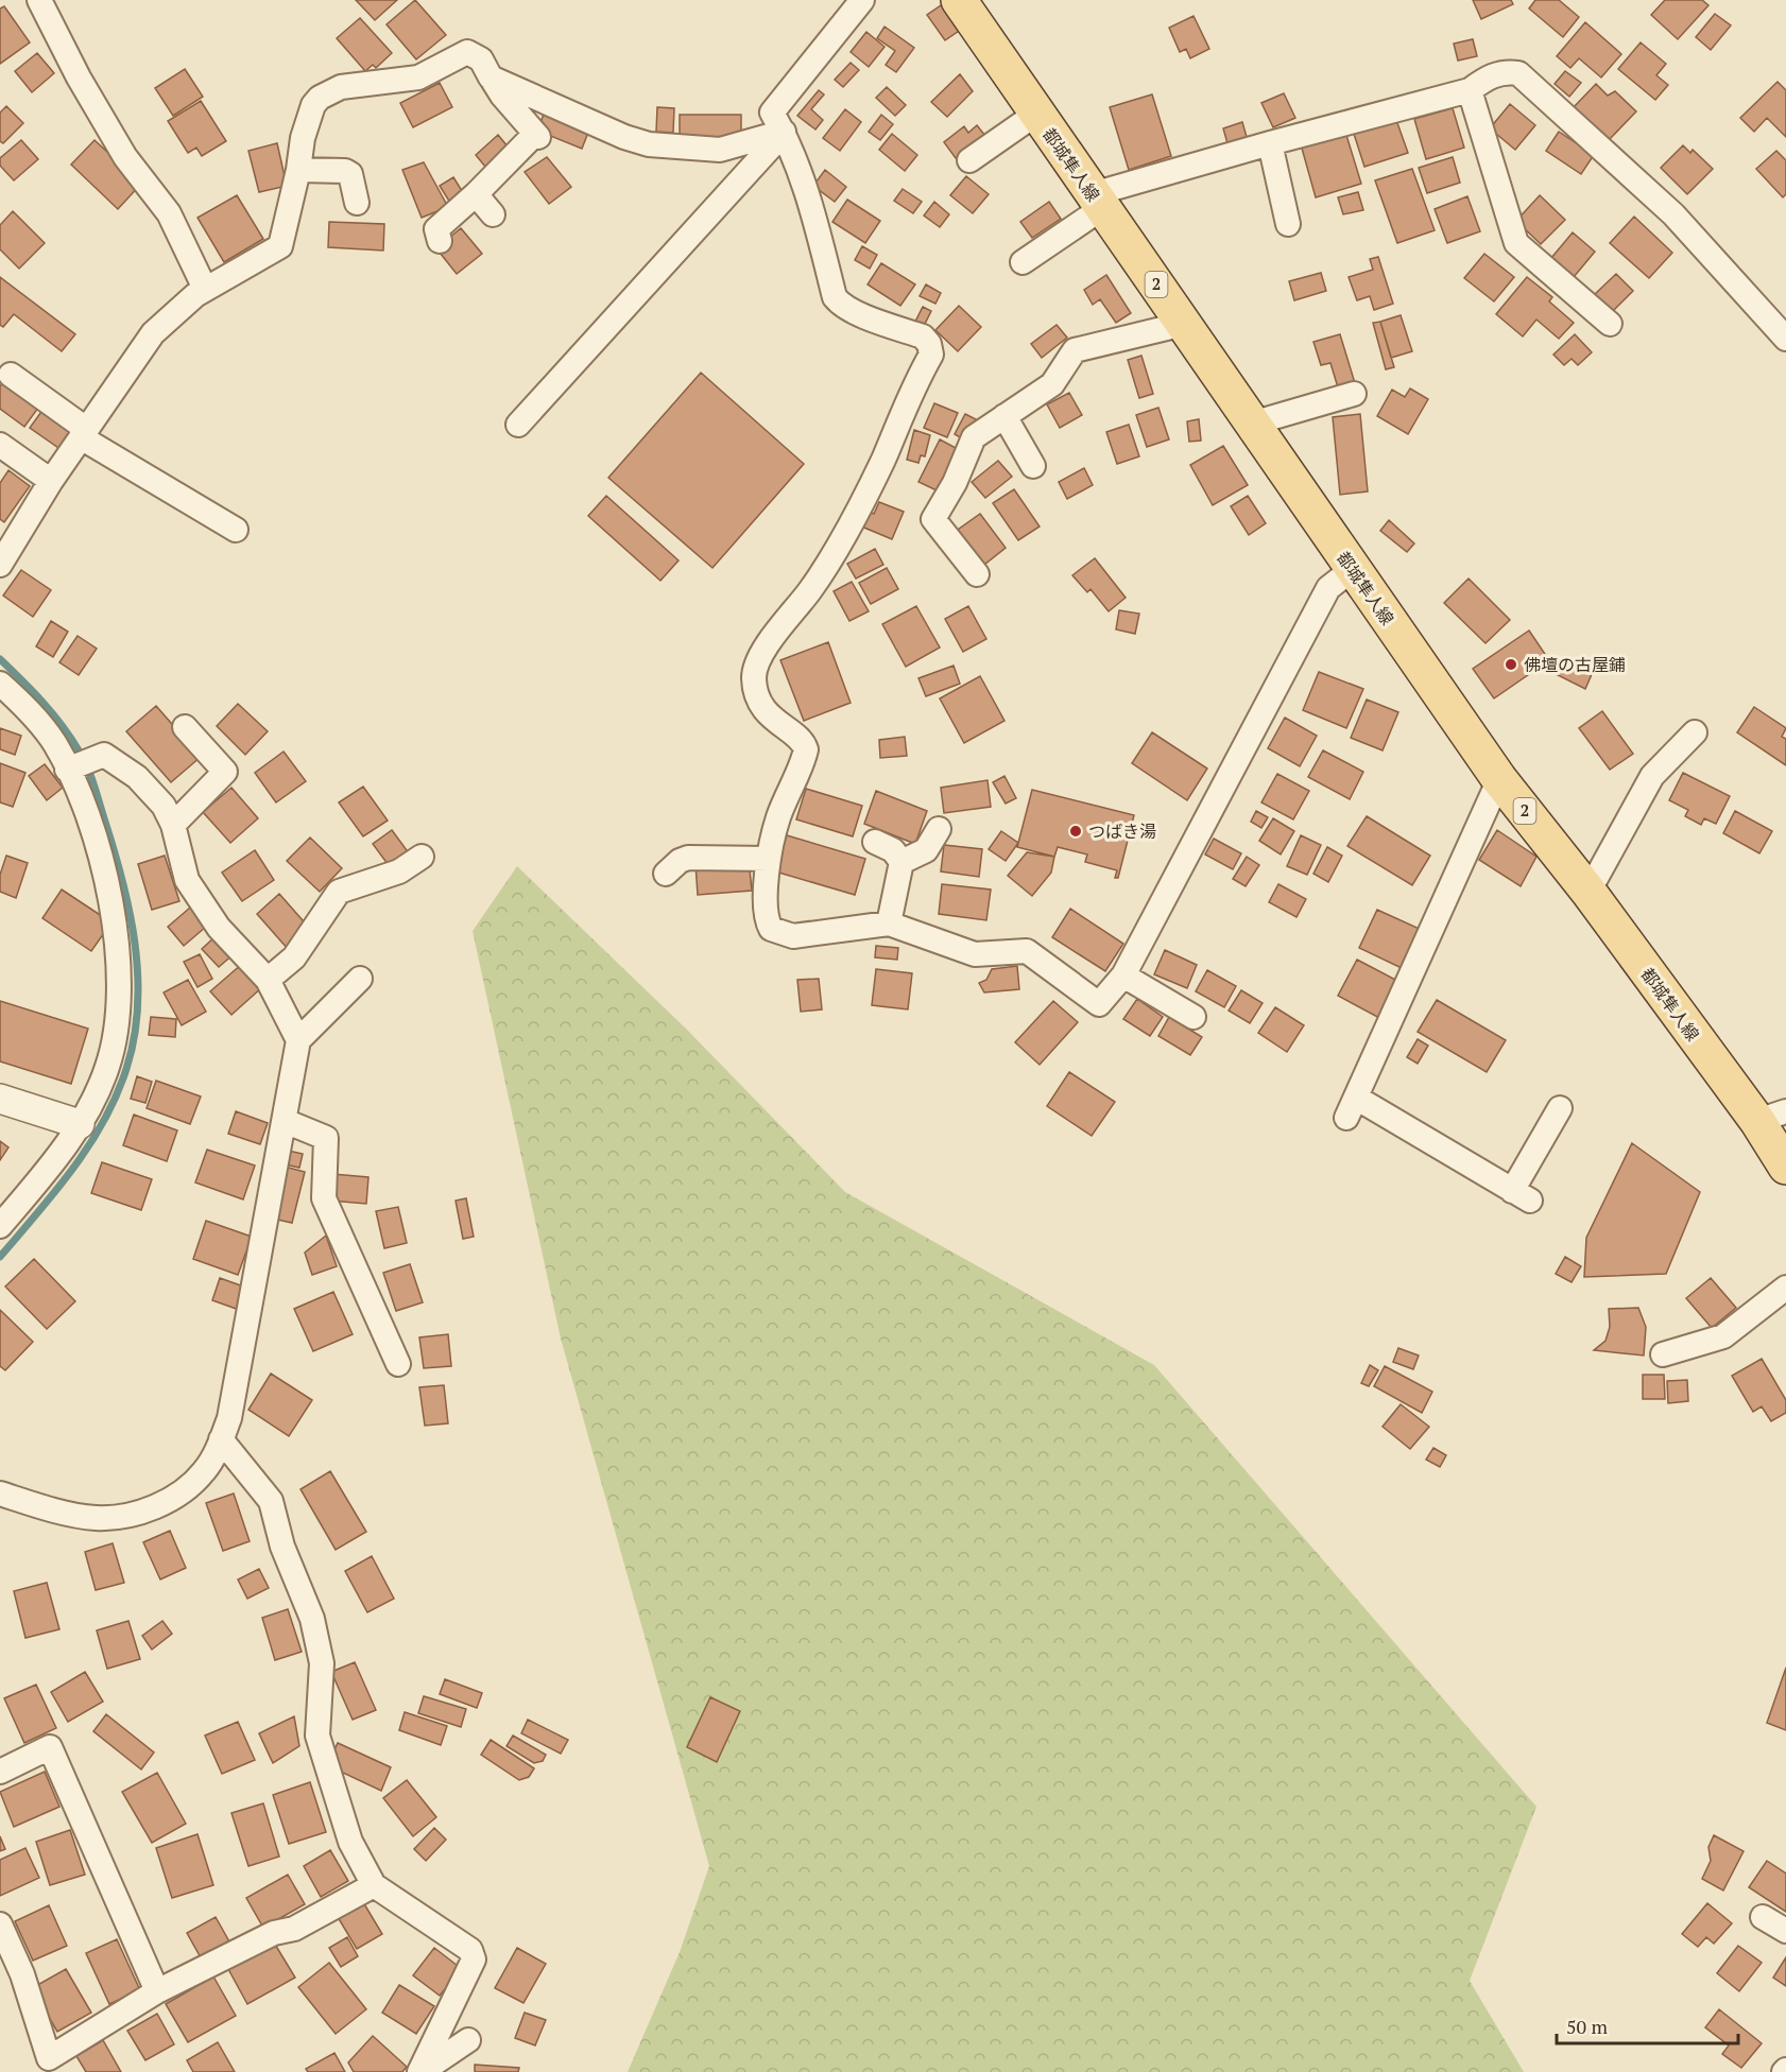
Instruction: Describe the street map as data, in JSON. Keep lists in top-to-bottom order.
{
  "streets": {
    "main road": ["都城隼人線", "2"]
  },
  "places": ["佛壇の古屋鋪", "つばき湯"],
  "scale_bar": "50 m"
}
